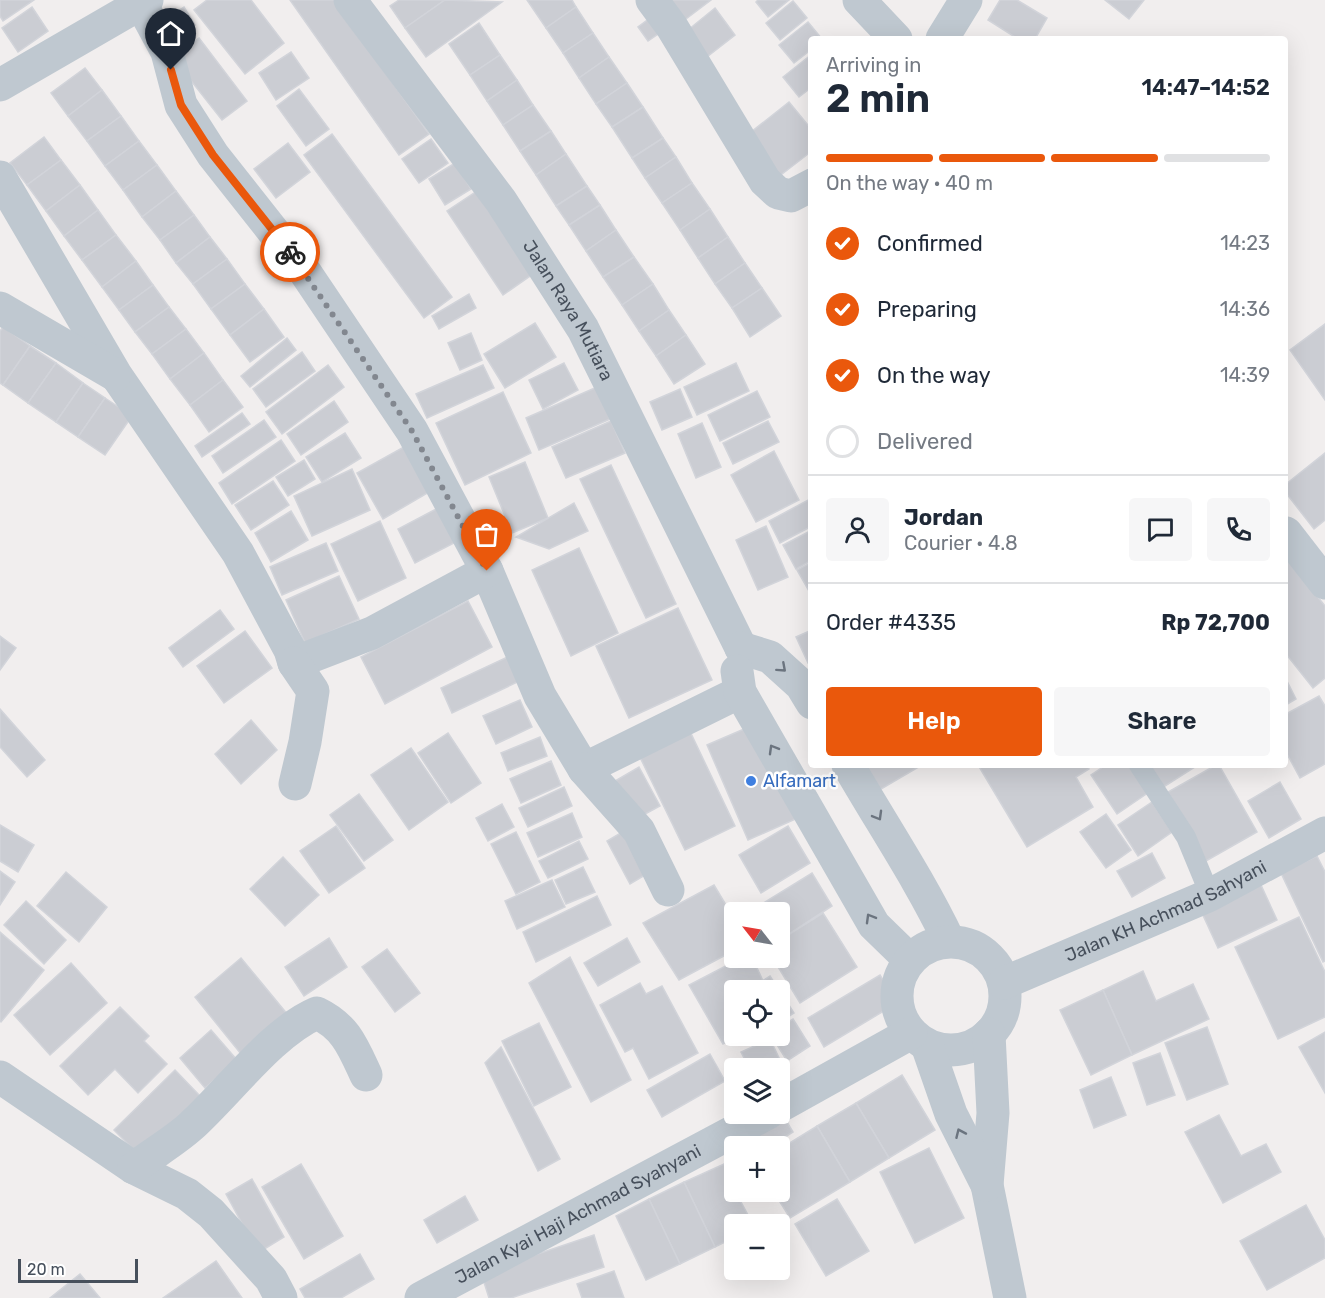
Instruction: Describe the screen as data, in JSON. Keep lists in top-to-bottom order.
{
  "streets": {
    "street": ["Jalan Raya Mutiara", "Jalan KH Achmad Sahyani", "Jalan Kyai Haji Achmad Syahyani"]
  },
  "places": ["Alfamart"],
  "scale_bar": "20 m",
  "north": "top left",
  "page": {
    "heading": ["2 min", "Arriving in", "14:47–14:52"],
    "panel": [
      "Jordan",
      "Courier · 4.8",
      "Order #4335",
      "Rp 72,700"
    ],
    "bar": "On the way · 40 m",
    "list": [
      ["Confirmed", "14:23"],
      ["Preparing", "14:36"],
      ["On the way", "14:39"],
      "Delivered"
    ],
    "buttons": ["Help", "Share"],
    "map_buttons": ["+", "−"],
    "scale": "20 m"
  }
}
